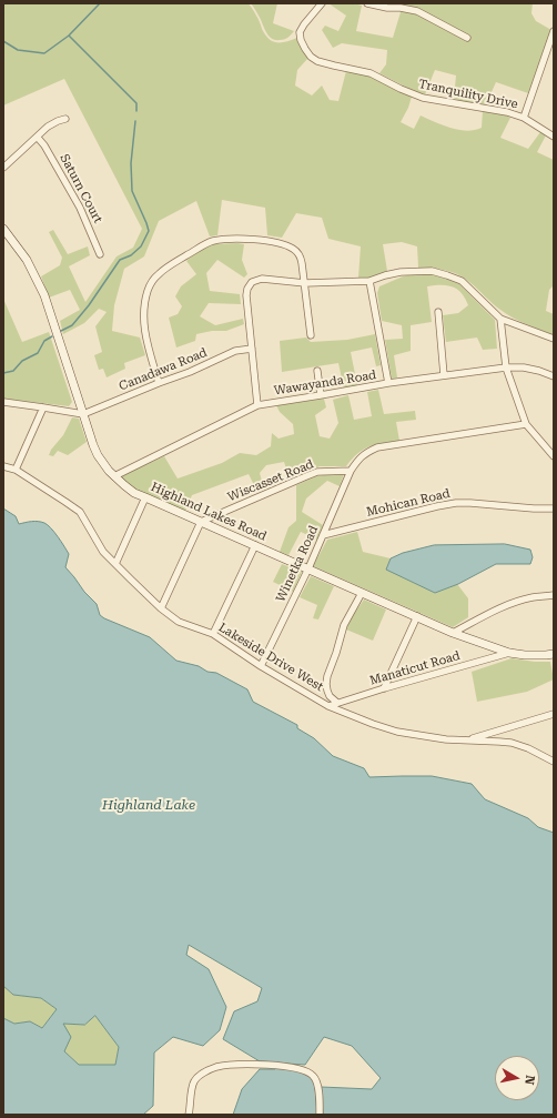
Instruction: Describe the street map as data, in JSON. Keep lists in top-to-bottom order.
{
  "streets": {
    "street": [
      "Tranquility Drive",
      "Saturn Court",
      "Canadawa Road",
      "Wawayanda Road",
      "Wiscasset Road",
      "Mohican Road",
      "Highland Lakes Road",
      "Winetka Road",
      "Lakeside Drive West",
      "Manaticut Road"
    ]
  },
  "crossings": [
    ["Canadawa Road", "Highland Lakes Road"],
    ["Wawayanda Road", "Highland Lakes Road"],
    ["Wiscasset Road", "Highland Lakes Road"],
    ["Wiscasset Road", "Winetka Road"],
    ["Mohican Road", "Winetka Road"],
    ["Highland Lakes Road", "Winetka Road"],
    ["Highland Lakes Road", "Manaticut Road"],
    ["Winetka Road", "Lakeside Drive West"],
    ["Lakeside Drive West", "Manaticut Road"]
  ],
  "water": ["Highland Lake"],
  "north": "right"
}
